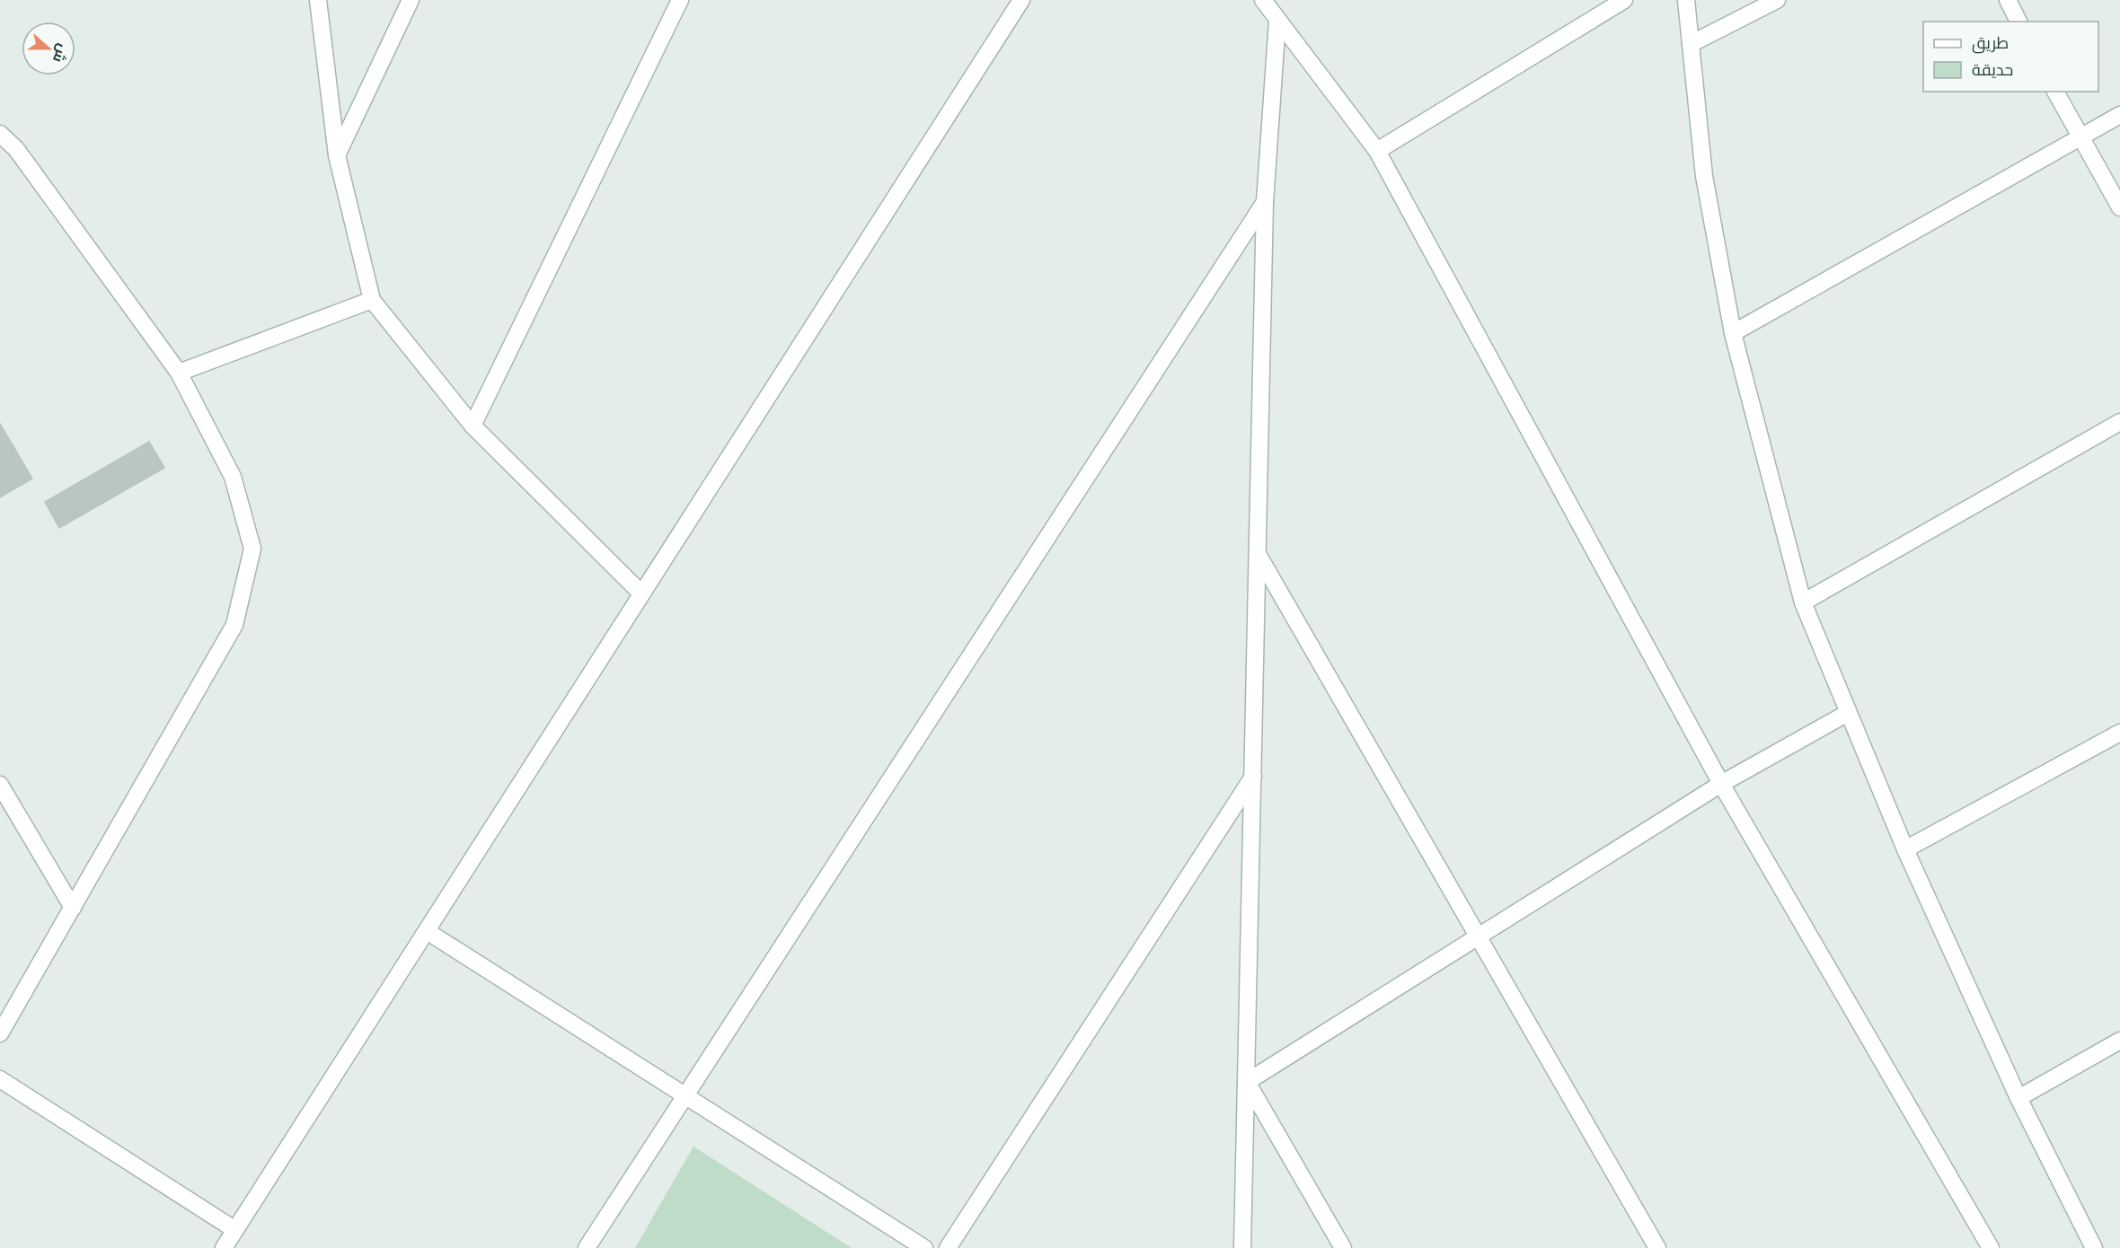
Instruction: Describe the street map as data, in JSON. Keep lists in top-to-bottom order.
{
  "legend": ["طريق", "حديقة"],
  "north": "right"
}
